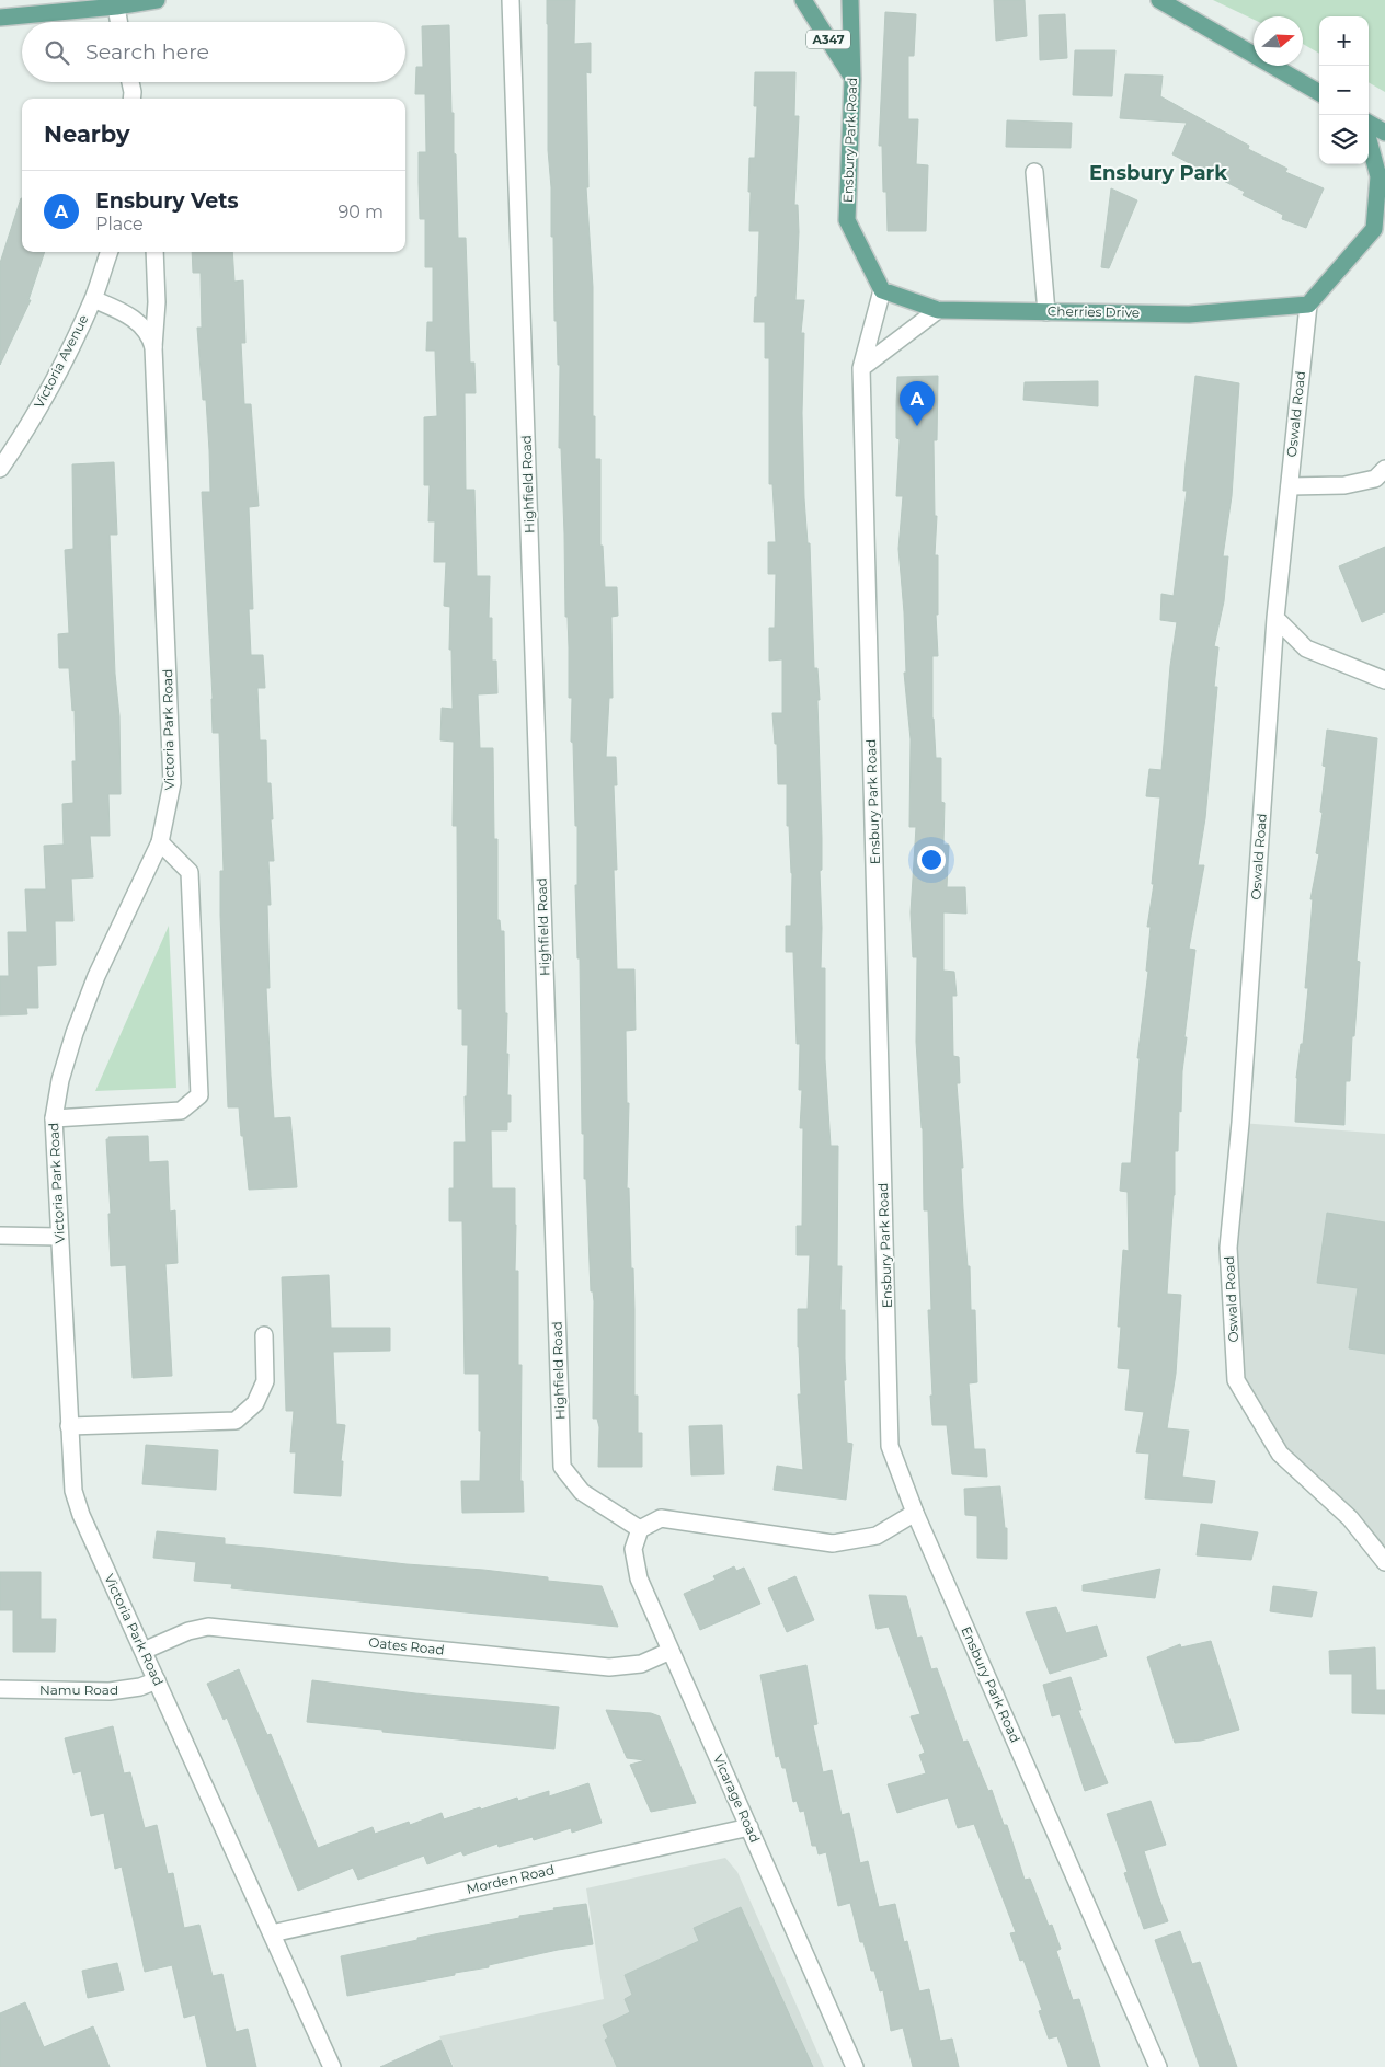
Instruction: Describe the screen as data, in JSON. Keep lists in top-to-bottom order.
{
  "streets": {
    "main road": ["A347", "Ensbury Park Road", "Cherries Drive"],
    "street": [
      "Victoria Avenue",
      "Oswald Road",
      "Highfield Road",
      "Victoria Park Road",
      "Oates Road",
      "Namu Road",
      "Vicarage Road",
      "Morden Road"
    ]
  },
  "crossings": [
    ["A347", "Ensbury Park Road"],
    ["Ensbury Park Road", "Cherries Drive"],
    ["Cherries Drive", "Oswald Road"],
    ["Victoria Avenue", "Victoria Park Road"],
    ["Highfield Road", "Vicarage Road"],
    ["Victoria Park Road", "Oates Road"],
    ["Victoria Park Road", "Namu Road"],
    ["Victoria Park Road", "Morden Road"],
    ["Oates Road", "Vicarage Road"],
    ["Vicarage Road", "Morden Road"]
  ],
  "districts": ["Ensbury Park"],
  "north": "right",
  "page": {
    "map_buttons": ["+", "−"],
    "search": "Search here",
    "heading": "Nearby",
    "list": [
      {
        "mark": "A",
        "name": "Ensbury Vets",
        "note": "Place",
        "value": "90 m"
      }
    ],
    "pins": "A"
  }
}
